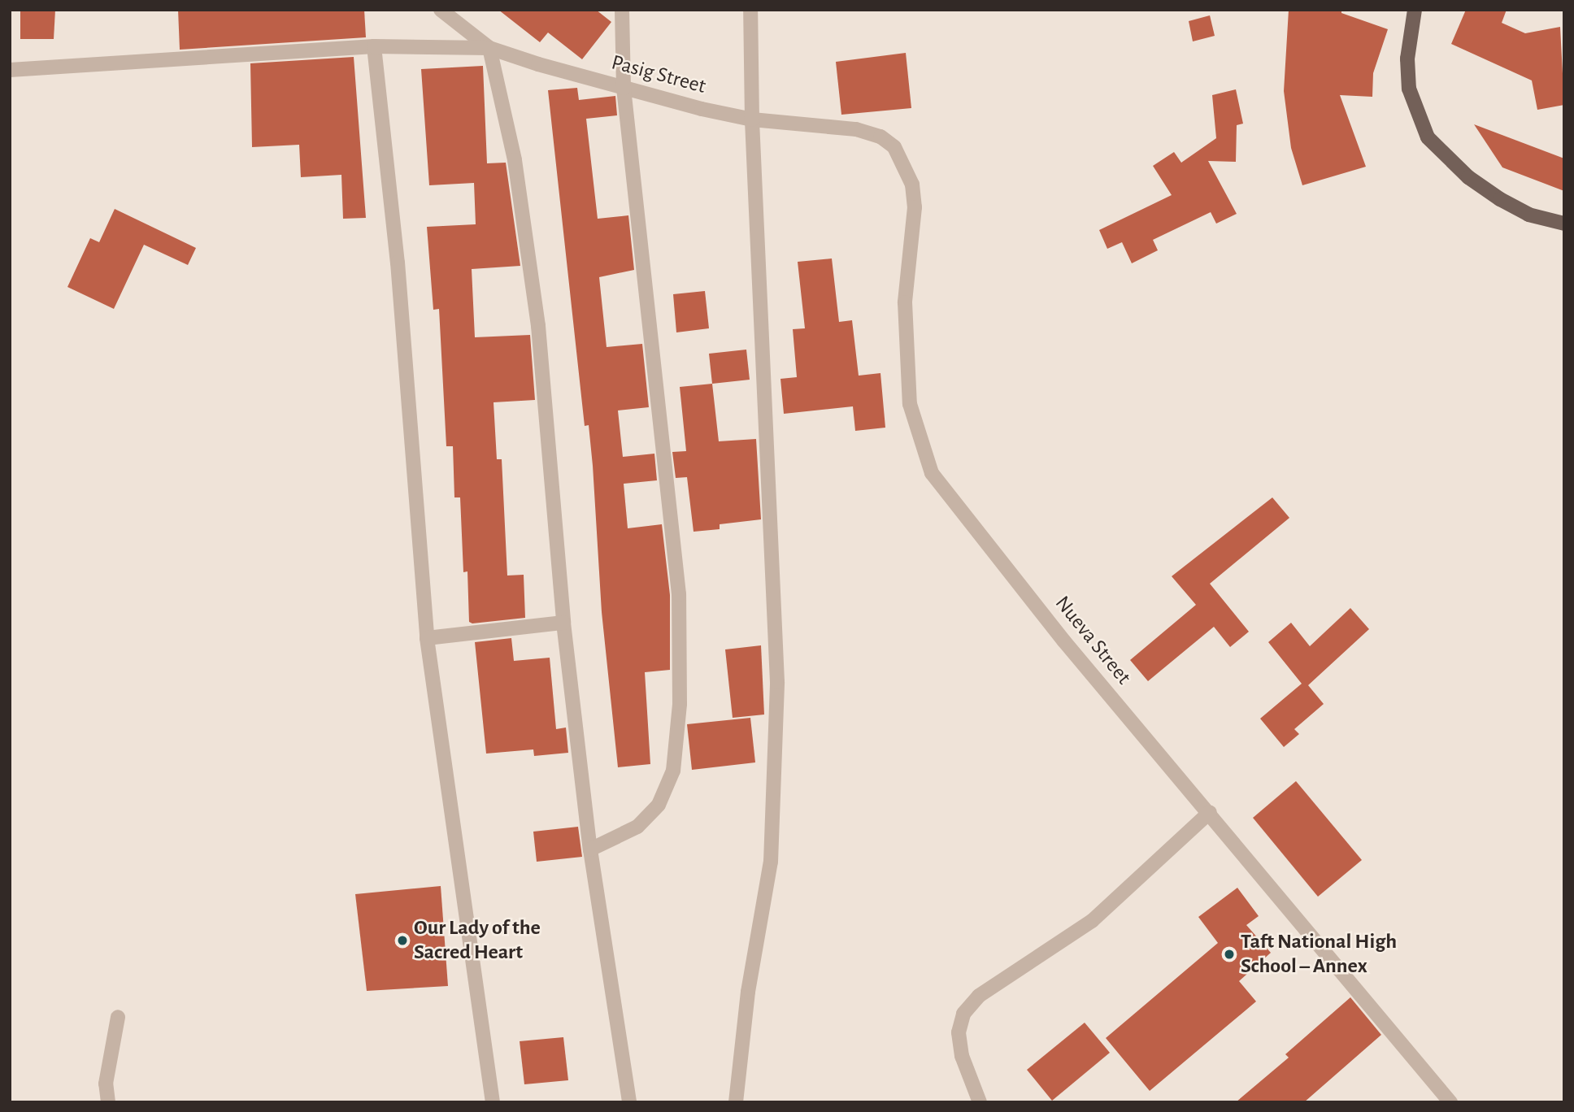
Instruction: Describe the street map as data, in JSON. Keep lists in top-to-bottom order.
{
  "streets": {
    "street": ["Pasig Street", "Nueva Street"]
  },
  "crossings": [
    ["Pasig Street", "Nueva Street"]
  ],
  "places": ["Our Lady of the Sacred Heart", "Taft National High School – Annex"]
}
